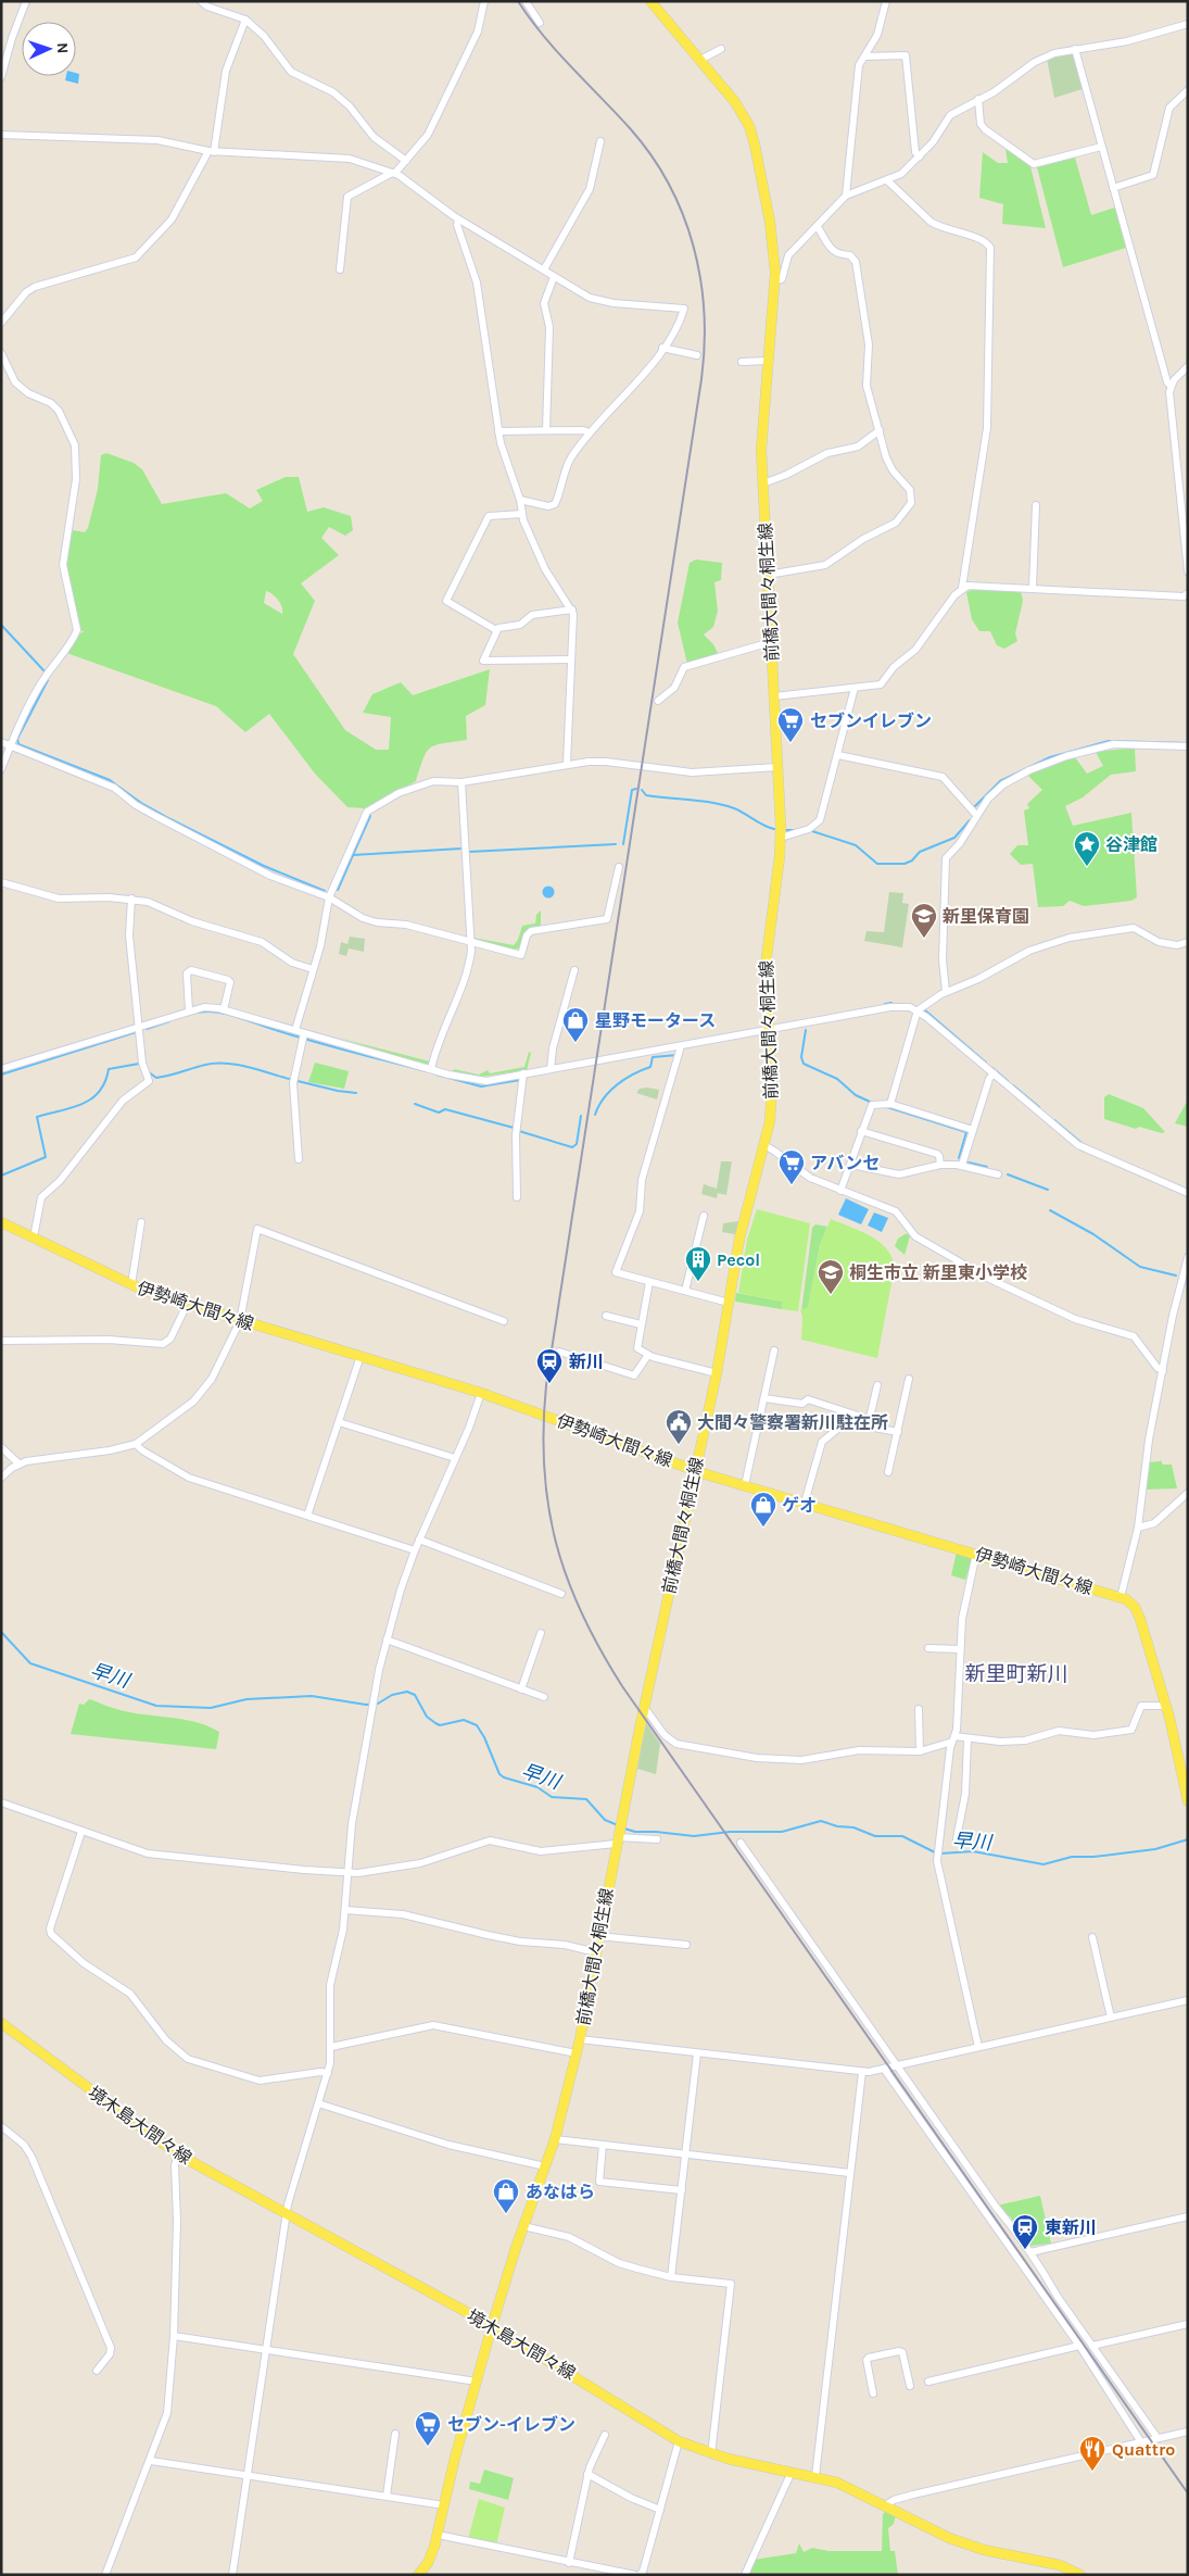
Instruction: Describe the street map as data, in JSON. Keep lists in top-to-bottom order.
{
  "streets": {
    "main road": ["前橋大間々桐生線", "伊勢崎大間々線", "境木島大間々線"]
  },
  "crossings": [
    ["前橋大間々桐生線", "伊勢崎大間々線"],
    ["前橋大間々桐生線", "境木島大間々線"]
  ],
  "districts": ["新里町新川"],
  "water": ["早川"],
  "places": {
    "supermarket": ["セブンイレブン", "アバンセ", "セブン-イレブン"],
    "place": ["谷津館"],
    "school or university": ["新里保育園", "桐生市立 新里東小学校"],
    "shop": ["星野モータース", "ゲオ", "あなはら"],
    "building": ["Pecol"],
    "station": ["新川", "東新川"],
    "public building": ["大間々警察署新川駐在所"],
    "restaurant": ["Quattro"]
  },
  "north": "right"
}
